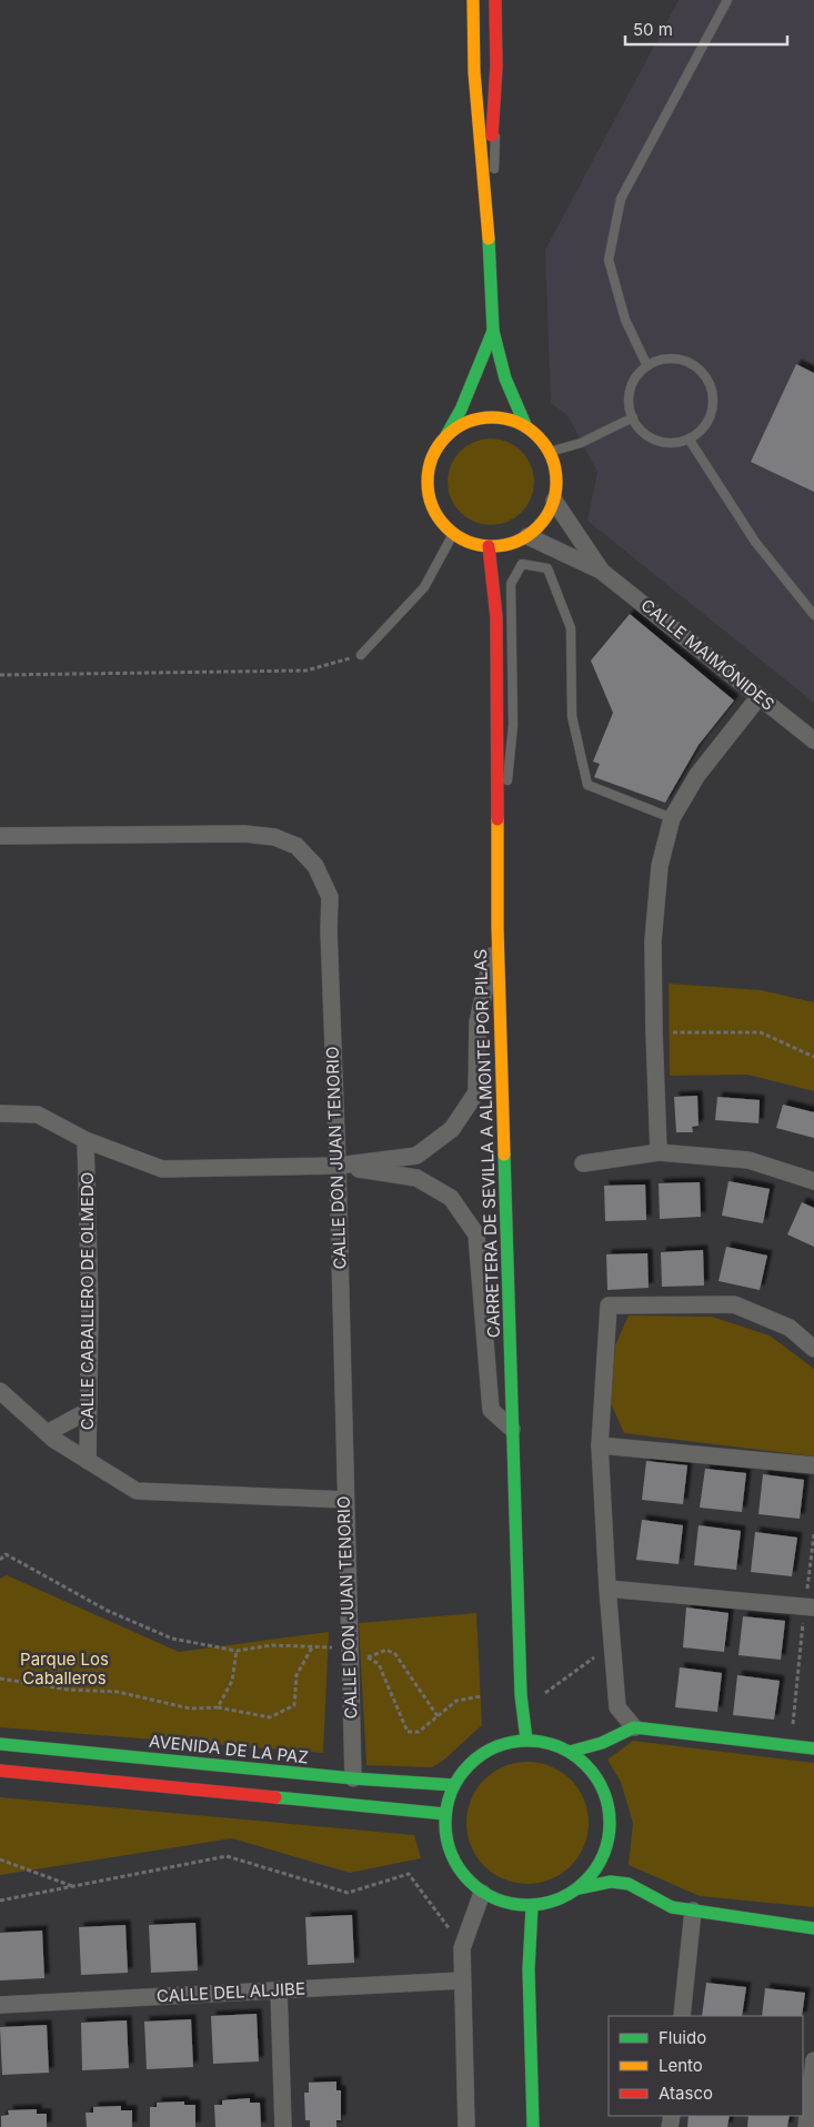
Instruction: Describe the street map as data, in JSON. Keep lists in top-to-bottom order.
{
  "streets": {
    "main road": ["CARRETERA DE SEVILLA A ALMONTE POR PILAS", "AVENIDA DE LA PAZ"],
    "street": [
      "CALLE MAIMÓNIDES",
      "CALLE DON JUAN TENORIO",
      "CALLE CABALLERO DE OLMEDO",
      "CALLE DEL ALJIBE"
    ]
  },
  "crossings": [
    ["CALLE MAIMÓNIDES", "CARRETERA DE SEVILLA A ALMONTE POR PILAS"],
    ["CARRETERA DE SEVILLA A ALMONTE POR PILAS", "AVENIDA DE LA PAZ"],
    ["CALLE DON JUAN TENORIO", "AVENIDA DE LA PAZ"]
  ],
  "parks": ["Parque Los Caballeros"],
  "legend": ["Fluido", "Lento", "Atasco"],
  "scale_bar": "50 m"
}
